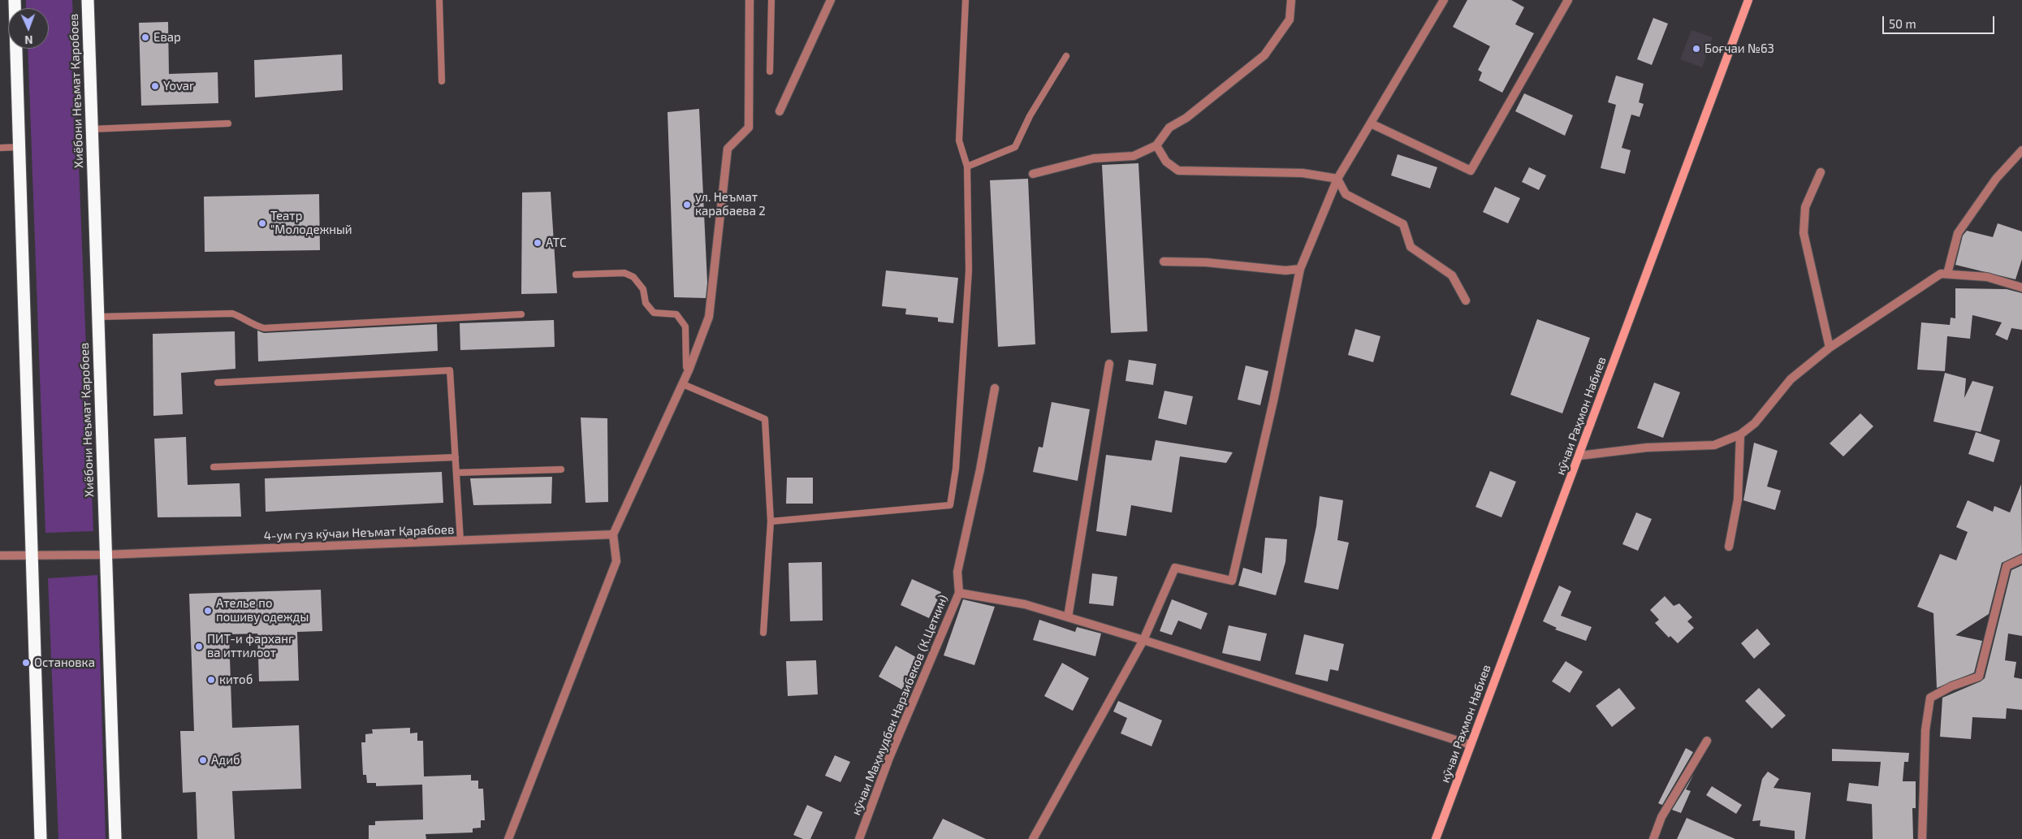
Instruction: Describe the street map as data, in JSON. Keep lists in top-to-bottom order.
{
  "streets": {
    "highway": ["Хиёбони Неъмат Қаробоев"],
    "street": ["кӯчаи Раҳмон Набиев", "4-ум гуз кӯчаи Неъмат Қарабоев", "кӯчаи Маҳмудбек Нарзибеков (К.Цеткин)"]
  },
  "crossings": [
    ["Хиёбони Неъмат Қаробоев", "4-ум гуз кӯчаи Неъмат Қарабоев"]
  ],
  "places": [
    "Евар",
    "Боғчаи №63",
    "Yovar",
    "ул. Неъмат карабаева 2",
    "Театр \"Молодежный",
    "АТС",
    "Ателье по пошиву одежды",
    "ПИТ-и фарханг ва иттилоот",
    "Остановка",
    "китоб",
    "Адиб"
  ],
  "scale_bar": "50 m",
  "north": "bottom"
}
